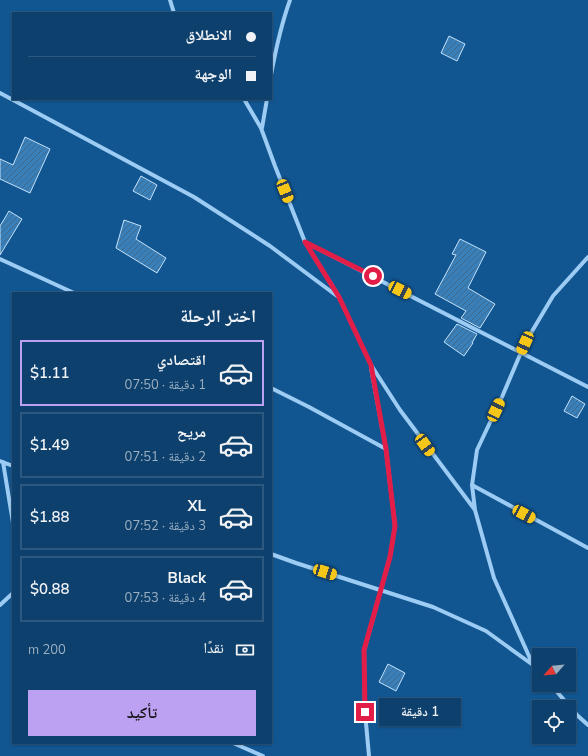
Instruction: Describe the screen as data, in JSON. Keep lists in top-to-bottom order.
{
  "north": "bottom left",
  "page": {
    "banner": ["الانطلاق", "الوجهة"],
    "heading": "اختر الرحلة",
    "list": [
      {
        "name": "اقتصادي",
        "note": "1 دقيقة · 07:50",
        "value": "$1.11"
      },
      {
        "name": "مريح",
        "note": "2 دقيقة · 07:51",
        "value": "$1.49"
      },
      {
        "name": "XL",
        "note": "3 دقيقة · 07:52",
        "value": "$1.88"
      },
      {
        "name": "Black",
        "note": "4 دقيقة · 07:53",
        "value": "$0.88"
      }
    ],
    "pay": ["نقدًا", "200 m"],
    "buttons": "تأكيد",
    "bubble": "1 دقيقة"
  }
}
